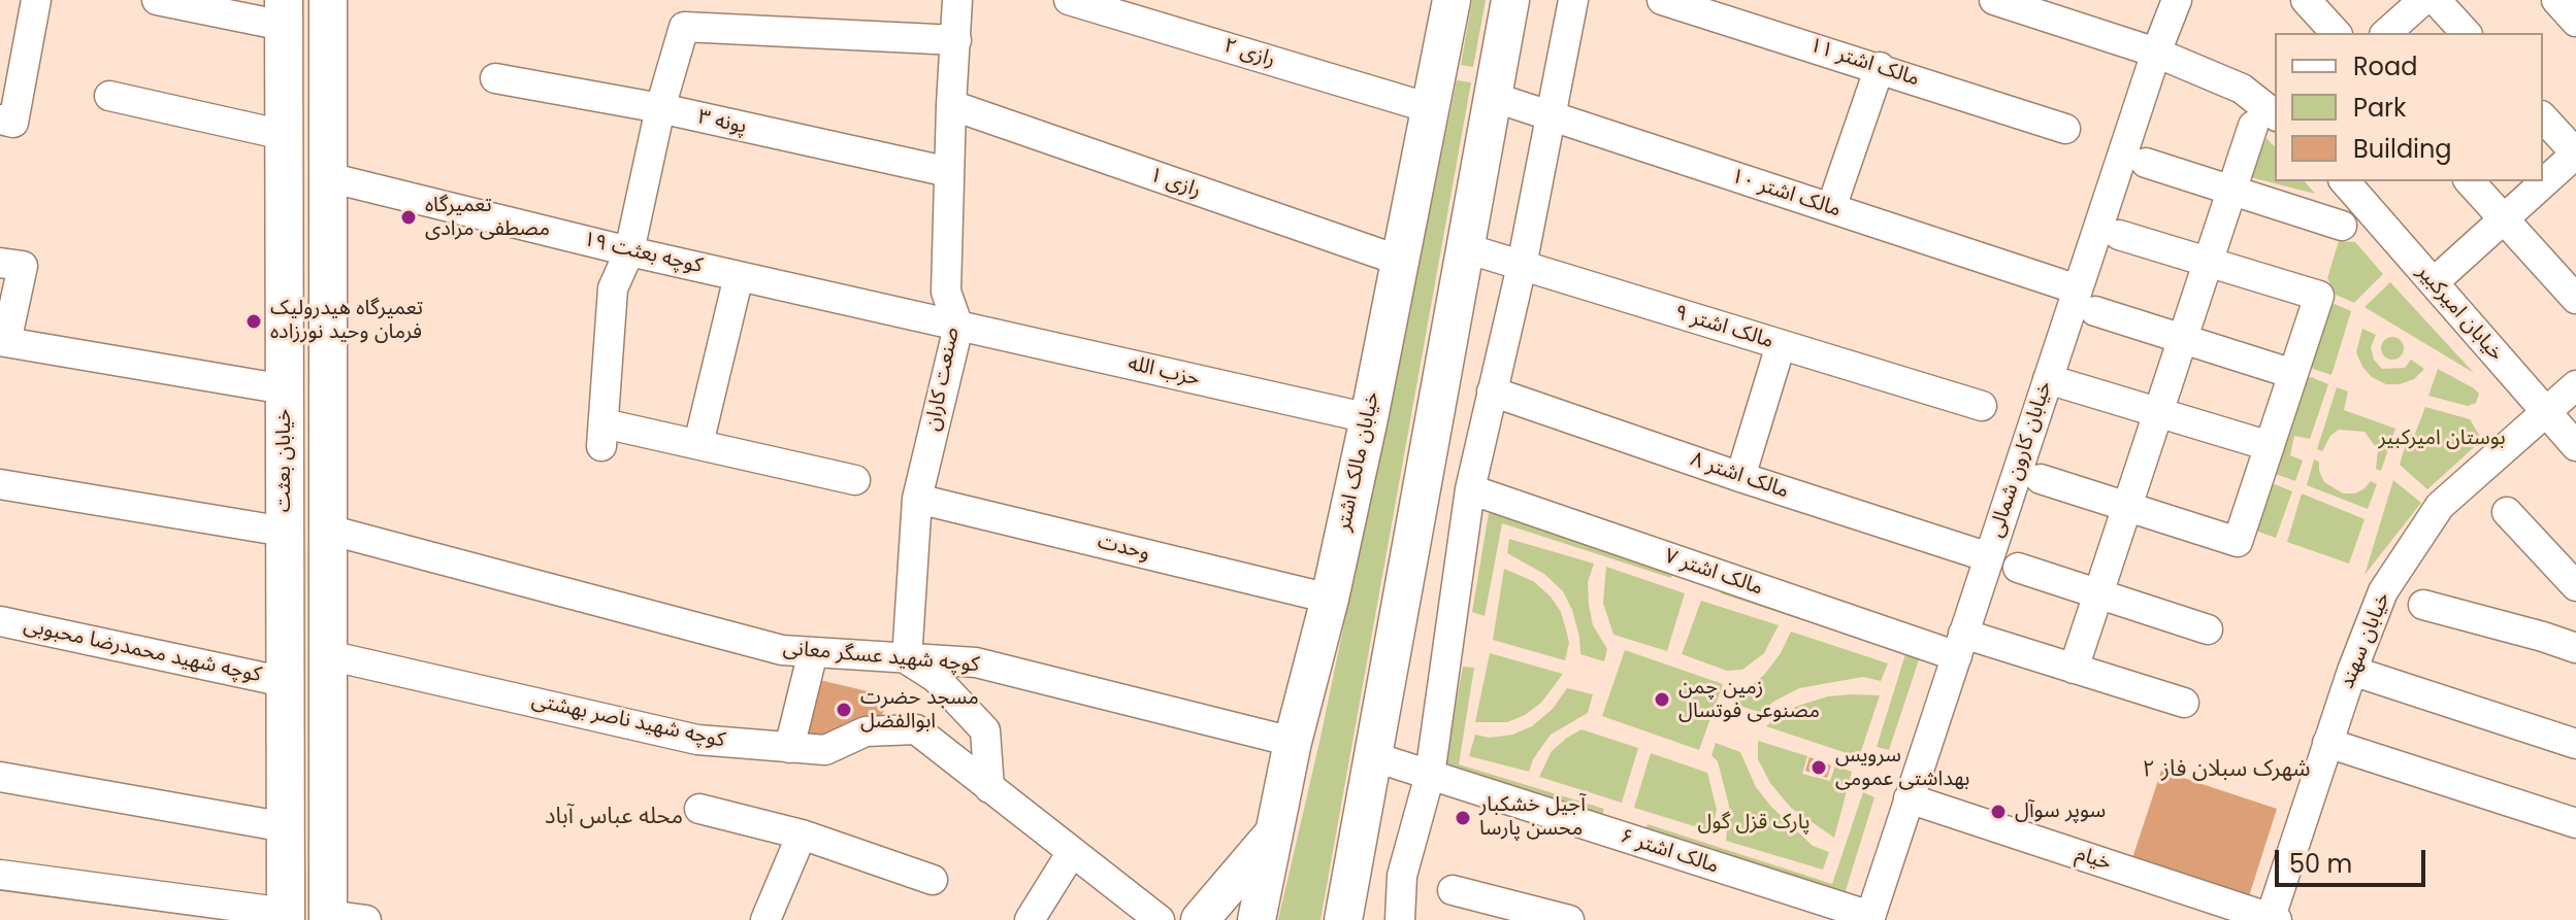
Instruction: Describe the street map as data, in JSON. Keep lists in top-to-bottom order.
{
  "streets": {
    "main road": ["خیابان بعثت", "خیابان مالک اشتر"],
    "street": [
      "رازی ۲",
      "مالک اشتر ۱۱",
      "پونه ۳",
      "رازی ۱",
      "مالک اشتر ۱۰",
      "کوچه بعثت ۱۹",
      "خیابان امیرکبیر",
      "مالک اشتر ۹",
      "حزب الله",
      "صنعت کاران",
      "خیابان کارون شمالی",
      "مالک اشتر ۸",
      "وحدت",
      "مالک اشتر ۷",
      "خیابان سهند",
      "کوچه شهید محمدرضا محبوبی",
      "کوچه شهید عسگر معانی",
      "کوچه شهید ناصر بهشتی",
      "مالک اشتر ۶",
      "خیام"
    ]
  },
  "crossings": [
    ["رازی ۲", "خیابان مالک اشتر"],
    ["پونه ۳", "صنعت کاران"],
    ["رازی ۱", "صنعت کاران"],
    ["رازی ۱", "خیابان مالک اشتر"],
    ["مالک اشتر ۱۰", "خیابان کارون شمالی"],
    ["کوچه بعثت ۱۹", "حزب الله"],
    ["کوچه بعثت ۱۹", "صنعت کاران"],
    ["خیابان امیرکبیر", "خیابان سهند"],
    ["حزب الله", "صنعت کاران"],
    ["حزب الله", "خیابان مالک اشتر"],
    ["صنعت کاران", "وحدت"],
    ["صنعت کاران", "کوچه شهید عسگر معانی"],
    ["خیابان کارون شمالی", "مالک اشتر ۸"],
    ["خیابان کارون شمالی", "مالک اشتر ۷"],
    ["خیابان کارون شمالی", "مالک اشتر ۶"],
    ["خیابان کارون شمالی", "خیام"],
    ["خیابان بعثت", "کوچه شهید محمدرضا محبوبی"],
    ["خیابان مالک اشتر", "وحدت"],
    ["خیابان مالک اشتر", "کوچه شهید عسگر معانی"],
    ["خیابان سهند", "خیام"]
  ],
  "districts": ["شهرک سبلان فاز ۲", "محله عباس آباد"],
  "parks": ["بوستان امیرکبیر", "پارک قزل گول"],
  "places": [
    "تعمیرگاه مصطفی مرادی",
    "تعمیرگاه هیدرولیک فرمان وحید نورزاده",
    "زمین چمن مصنوعی فوتسال",
    "مسجد حضرت ابوالفضل",
    "سرویس بهداشتی عمومی",
    "سوپر سوآل",
    "آجیل خشکبار محسن پارسا"
  ],
  "legend": ["Road", "Park", "Building"],
  "scale_bar": "50 m"
}
